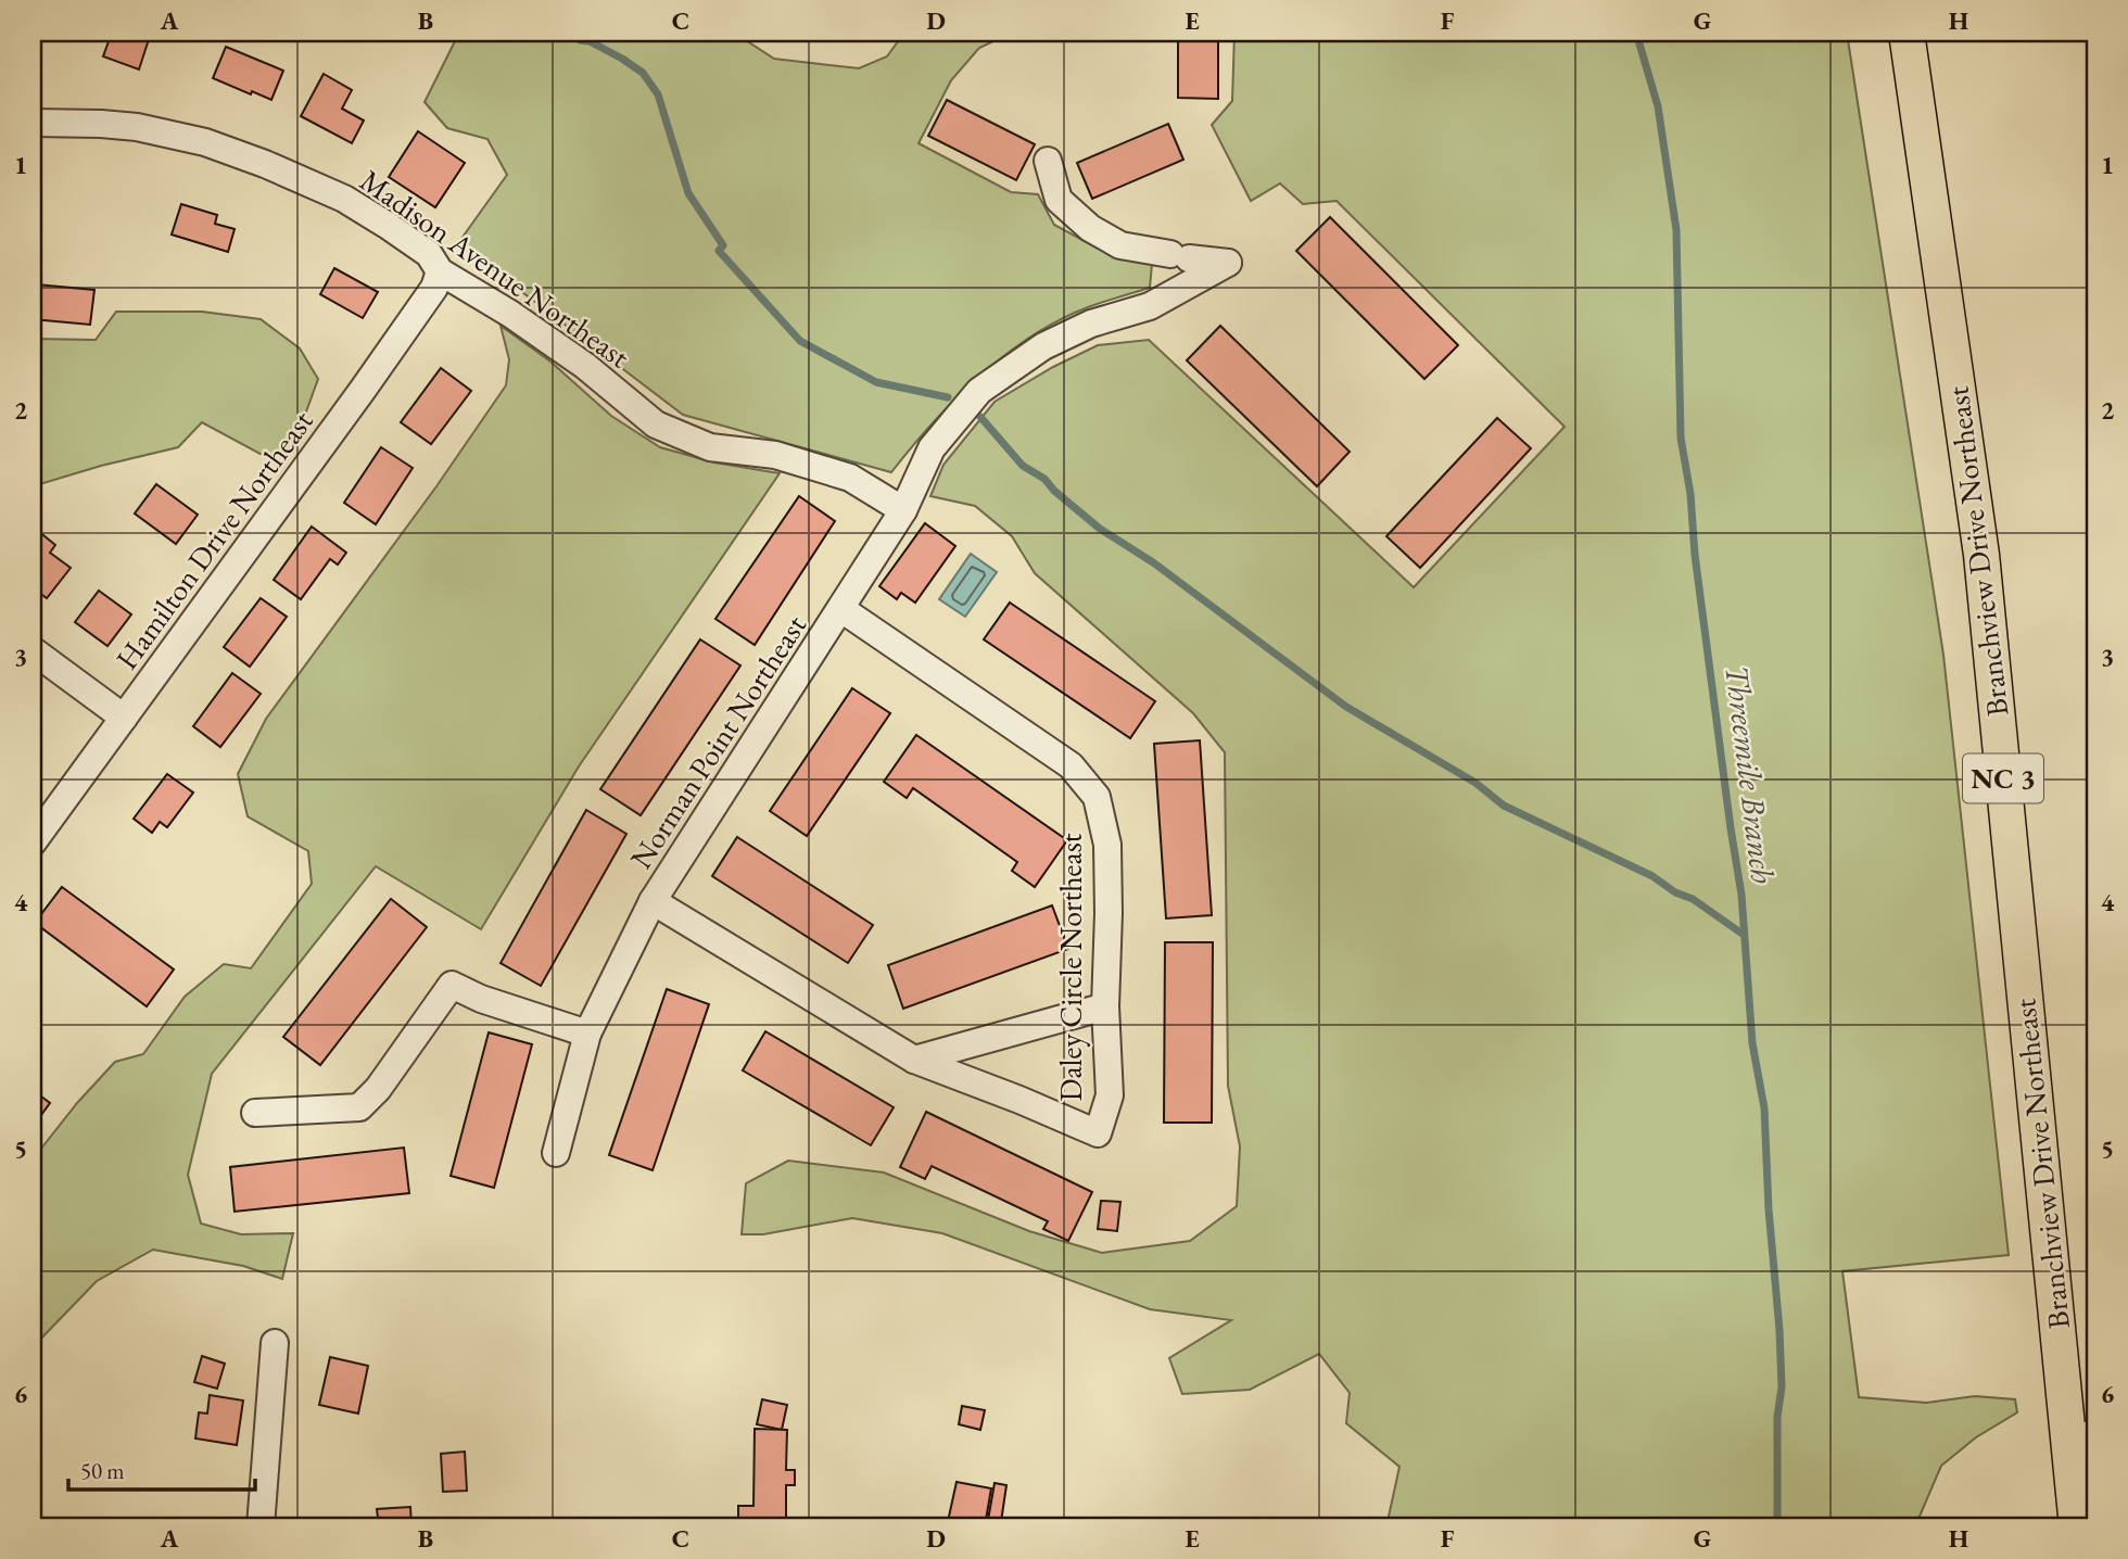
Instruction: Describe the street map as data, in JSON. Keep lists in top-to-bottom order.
{
  "streets": {
    "main road": ["Branchview Drive Northeast", "NC 3"],
    "street": [
      "Madison Avenue Northeast",
      "Hamilton Drive Northeast",
      "Norman Point Northeast",
      "Daley Circle Northeast"
    ]
  },
  "crossings": [
    ["Madison Avenue Northeast", "Hamilton Drive Northeast"],
    ["Madison Avenue Northeast", "Norman Point Northeast"],
    ["Norman Point Northeast", "Daley Circle Northeast"]
  ],
  "water": ["Threemile Branch"],
  "scale_bar": "50 m",
  "grid": {
    "columns": [
      "A",
      "B",
      "C",
      "D",
      "E",
      "F",
      "G",
      "H"
    ],
    "rows": [
      "1",
      "2",
      "3",
      "4",
      "5",
      "6"
    ]
  }
}
